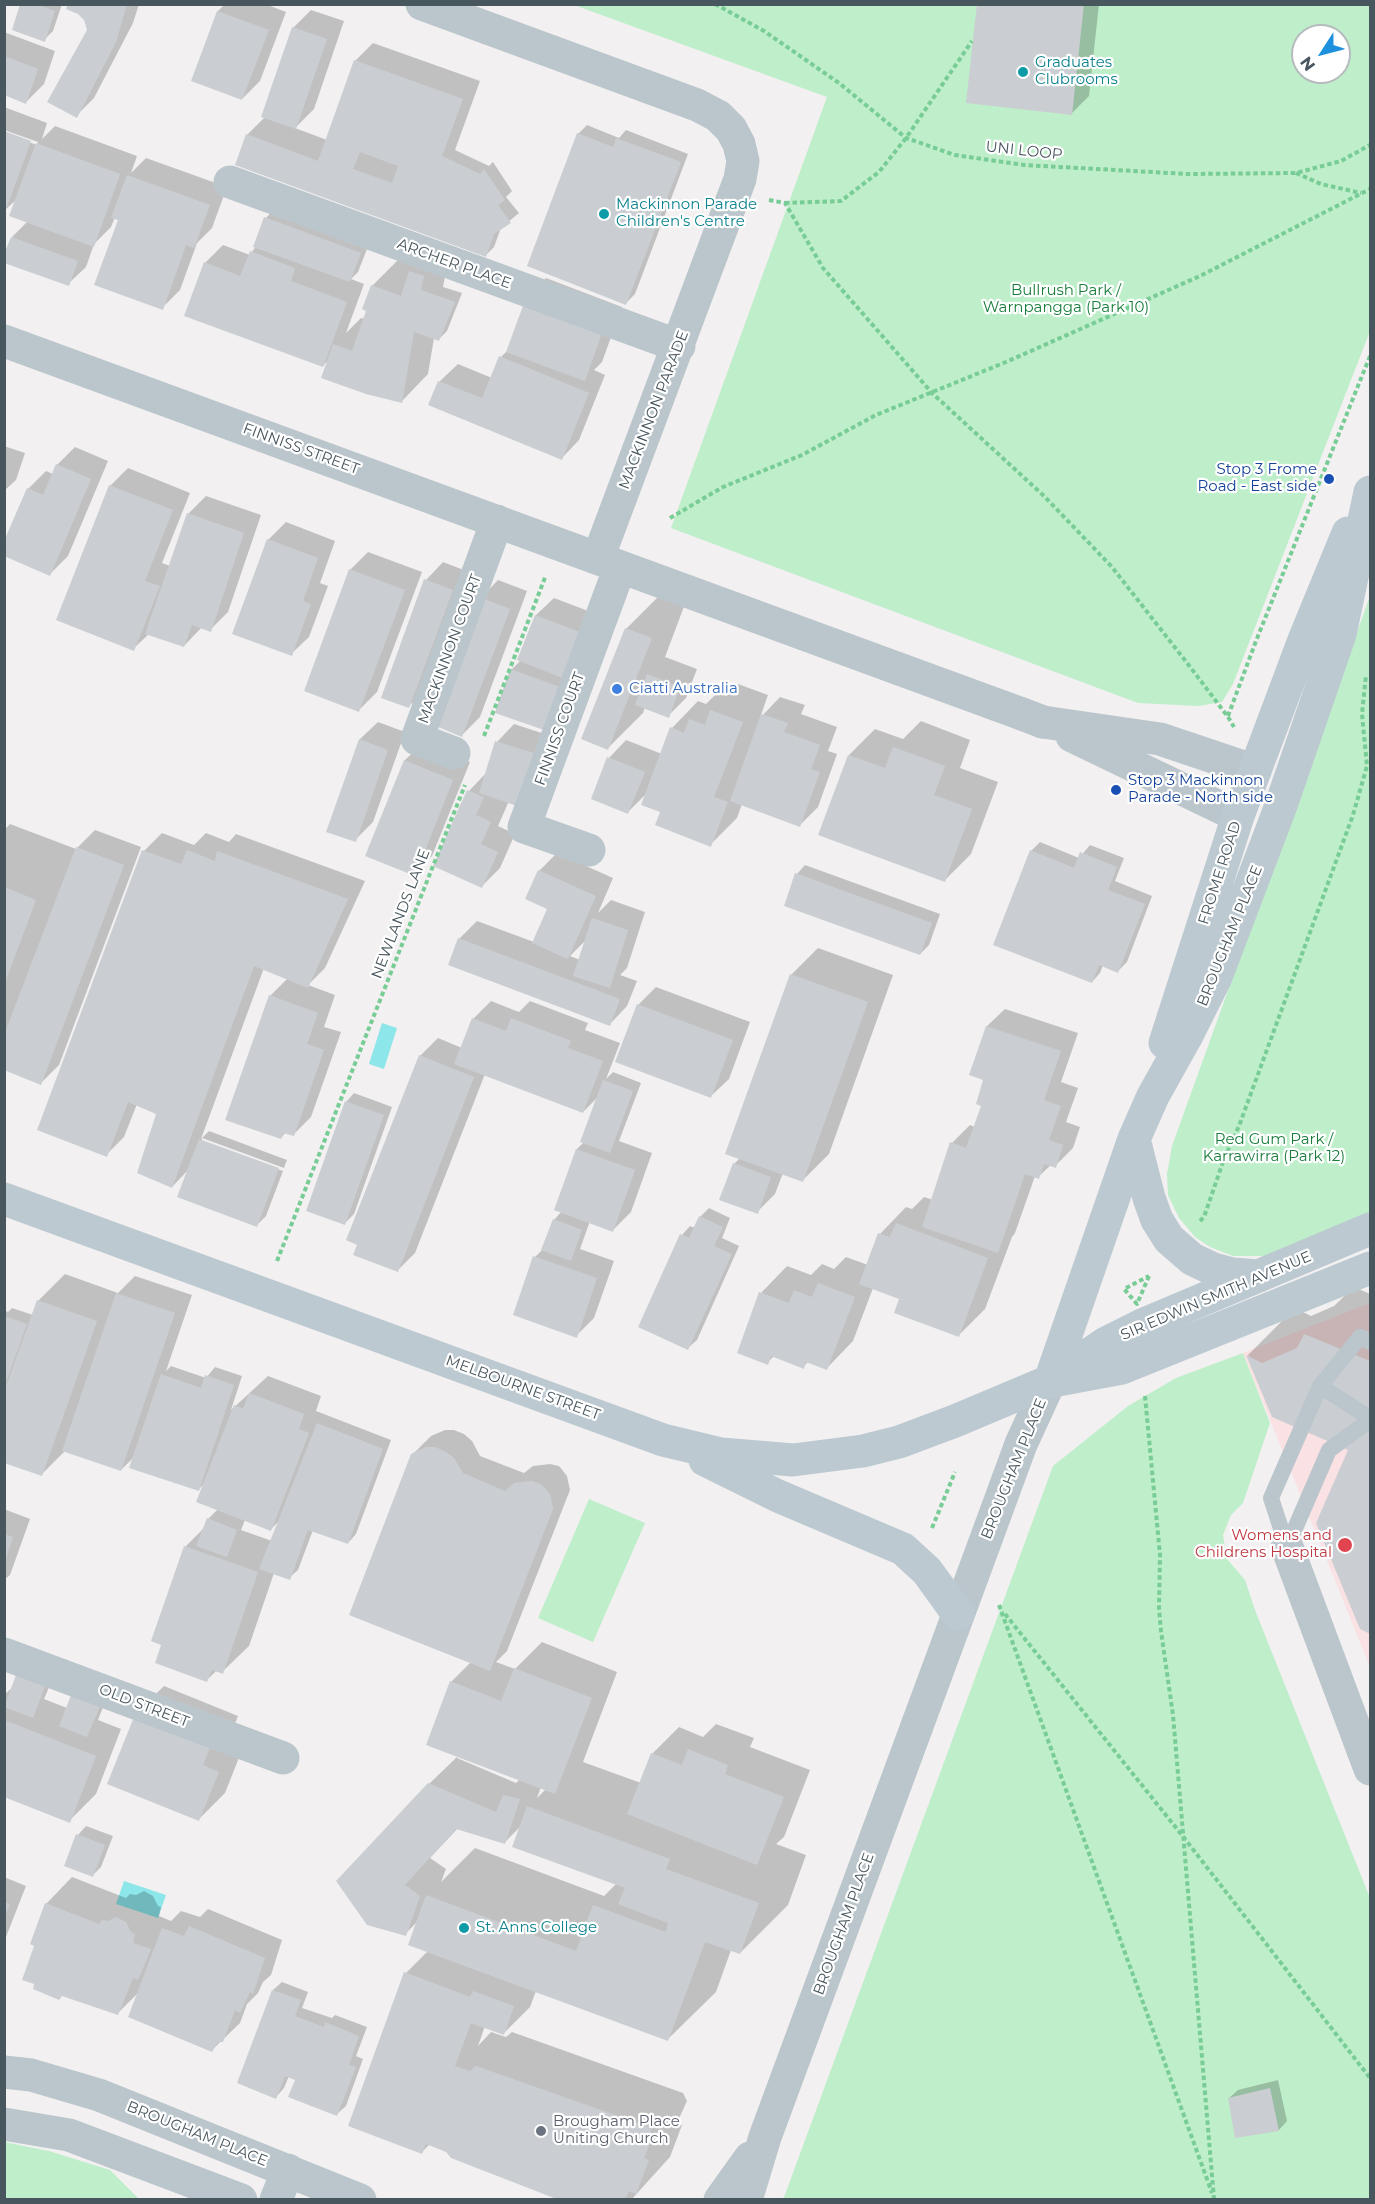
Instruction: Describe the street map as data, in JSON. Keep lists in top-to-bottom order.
{
  "streets": {
    "main road": [
      "FROME ROAD",
      "BROUGHAM PLACE",
      "SIR EDWIN SMITH AVENUE",
      "MELBOURNE STREET"
    ],
    "street": [
      "ARCHER PLACE",
      "MACKINNON PARADE",
      "FINNISS STREET",
      "MACKINNON COURT",
      "FINNISS COURT",
      "OLD STREET"
    ],
    "path": ["UNI LOOP", "NEWLANDS LANE"]
  },
  "crossings": [
    ["ARCHER PLACE", "MACKINNON PARADE"],
    ["MACKINNON PARADE", "FINNISS STREET"],
    ["MACKINNON PARADE", "FINNISS COURT"],
    ["FINNISS STREET", "MACKINNON COURT"],
    ["FINNISS STREET", "FINNISS COURT"],
    ["FINNISS STREET", "NEWLANDS LANE"],
    ["MACKINNON COURT", "NEWLANDS LANE"],
    ["FROME ROAD", "BROUGHAM PLACE"],
    ["NEWLANDS LANE", "MELBOURNE STREET"],
    ["BROUGHAM PLACE", "SIR EDWIN SMITH AVENUE"],
    ["BROUGHAM PLACE", "MELBOURNE STREET"],
    ["SIR EDWIN SMITH AVENUE", "MELBOURNE STREET"]
  ],
  "parks": ["Bullrush Park / Warnpangga (Park 10)", "Red Gum Park / Karrawirra (Park 12)"],
  "places": [
    "Graduates Clubrooms",
    "Mackinnon Parade Children's Centre",
    "Stop 3 Frome Road - East side",
    "Ciatti Australia",
    "Stop 3 Mackinnon Parade - North side",
    "Womens and Childrens Hospital",
    "St. Anns College",
    "Brougham Place Uniting Church"
  ],
  "north": "bottom left"
}
